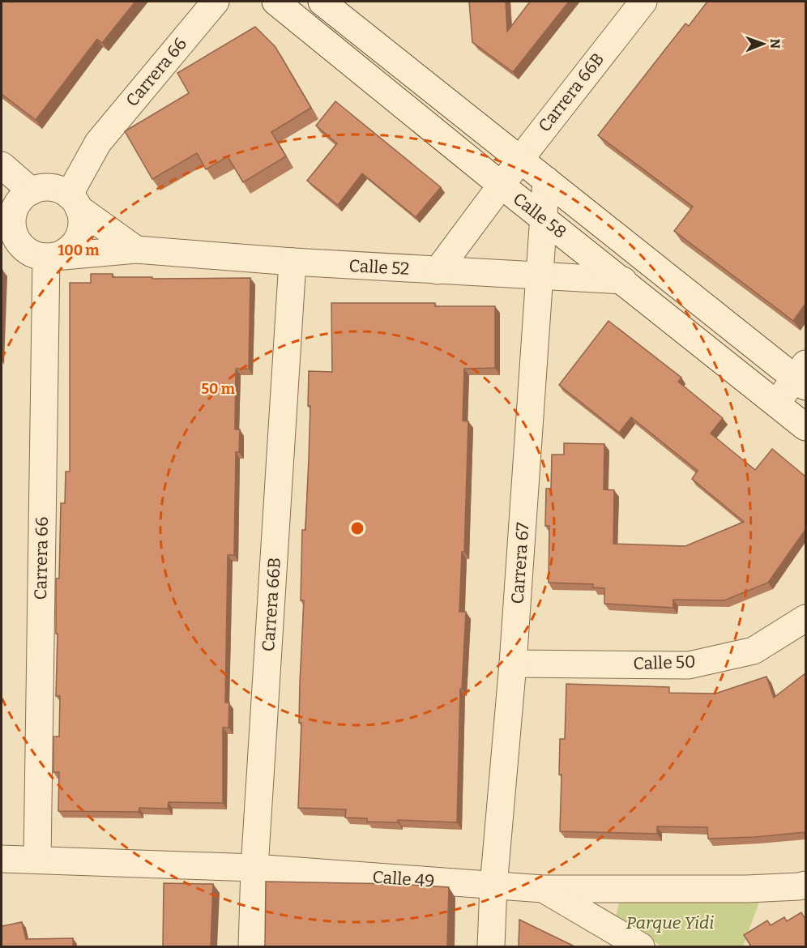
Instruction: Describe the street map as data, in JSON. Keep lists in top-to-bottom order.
{
  "streets": {
    "street": [
      "Carrera 66",
      "Carrera 66B",
      "Calle 58",
      "Calle 52",
      "Carrera 67",
      "Calle 50",
      "Calle 49"
    ]
  },
  "crossings": [
    ["Carrera 66", "Calle 52"],
    ["Carrera 66", "Calle 49"],
    ["Carrera 66B", "Calle 58"],
    ["Carrera 66B", "Calle 52"],
    ["Carrera 66B", "Calle 49"],
    ["Calle 58", "Calle 52"],
    ["Calle 58", "Carrera 67"],
    ["Calle 52", "Carrera 67"],
    ["Carrera 67", "Calle 50"],
    ["Carrera 67", "Calle 49"]
  ],
  "parks": ["Parque Yidi"],
  "north": "right",
  "rings": ["100 m", "50 m"]
}
